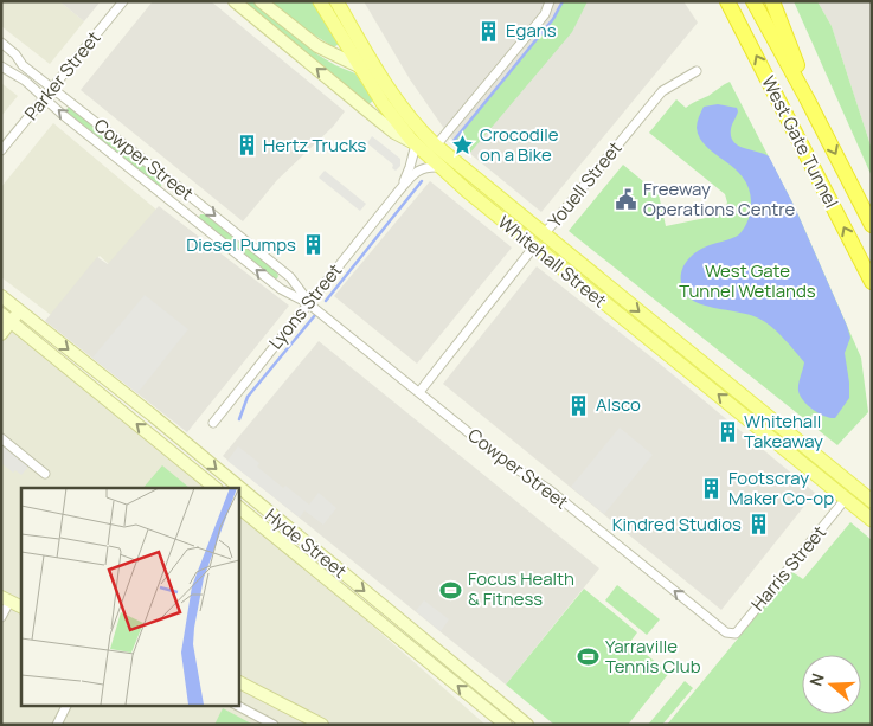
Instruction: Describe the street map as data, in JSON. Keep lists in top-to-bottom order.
{
  "streets": {
    "highway": ["West Gate Tunnel"],
    "main road": ["Youell Street", "Whitehall Street"],
    "street": [
      "Parker Street",
      "Cowper Street",
      "Lyons Street",
      "Hyde Street",
      "Harris Street"
    ]
  },
  "crossings": [
    ["Parker Street", "Cowper Street"],
    ["Cowper Street", "Youell Street"],
    ["Cowper Street", "Lyons Street"],
    ["Cowper Street", "Harris Street"],
    ["Youell Street", "Whitehall Street"],
    ["Whitehall Street", "Lyons Street"],
    ["Whitehall Street", "Harris Street"]
  ],
  "parks": ["West Gate Tunnel Wetlands"],
  "places": {
    "building": [
      "Egans",
      "Hertz Trucks",
      "Diesel Pumps",
      "Alsco",
      "Whitehall Takeaway",
      "Footscray Maker Co-op",
      "Kindred Studios"
    ],
    "place": ["Crocodile on a Bike"],
    "public building": ["Freeway Operations Centre"],
    "sports": ["Focus Health & Fitness", "Yarraville Tennis Club"]
  },
  "north": "left"
}
